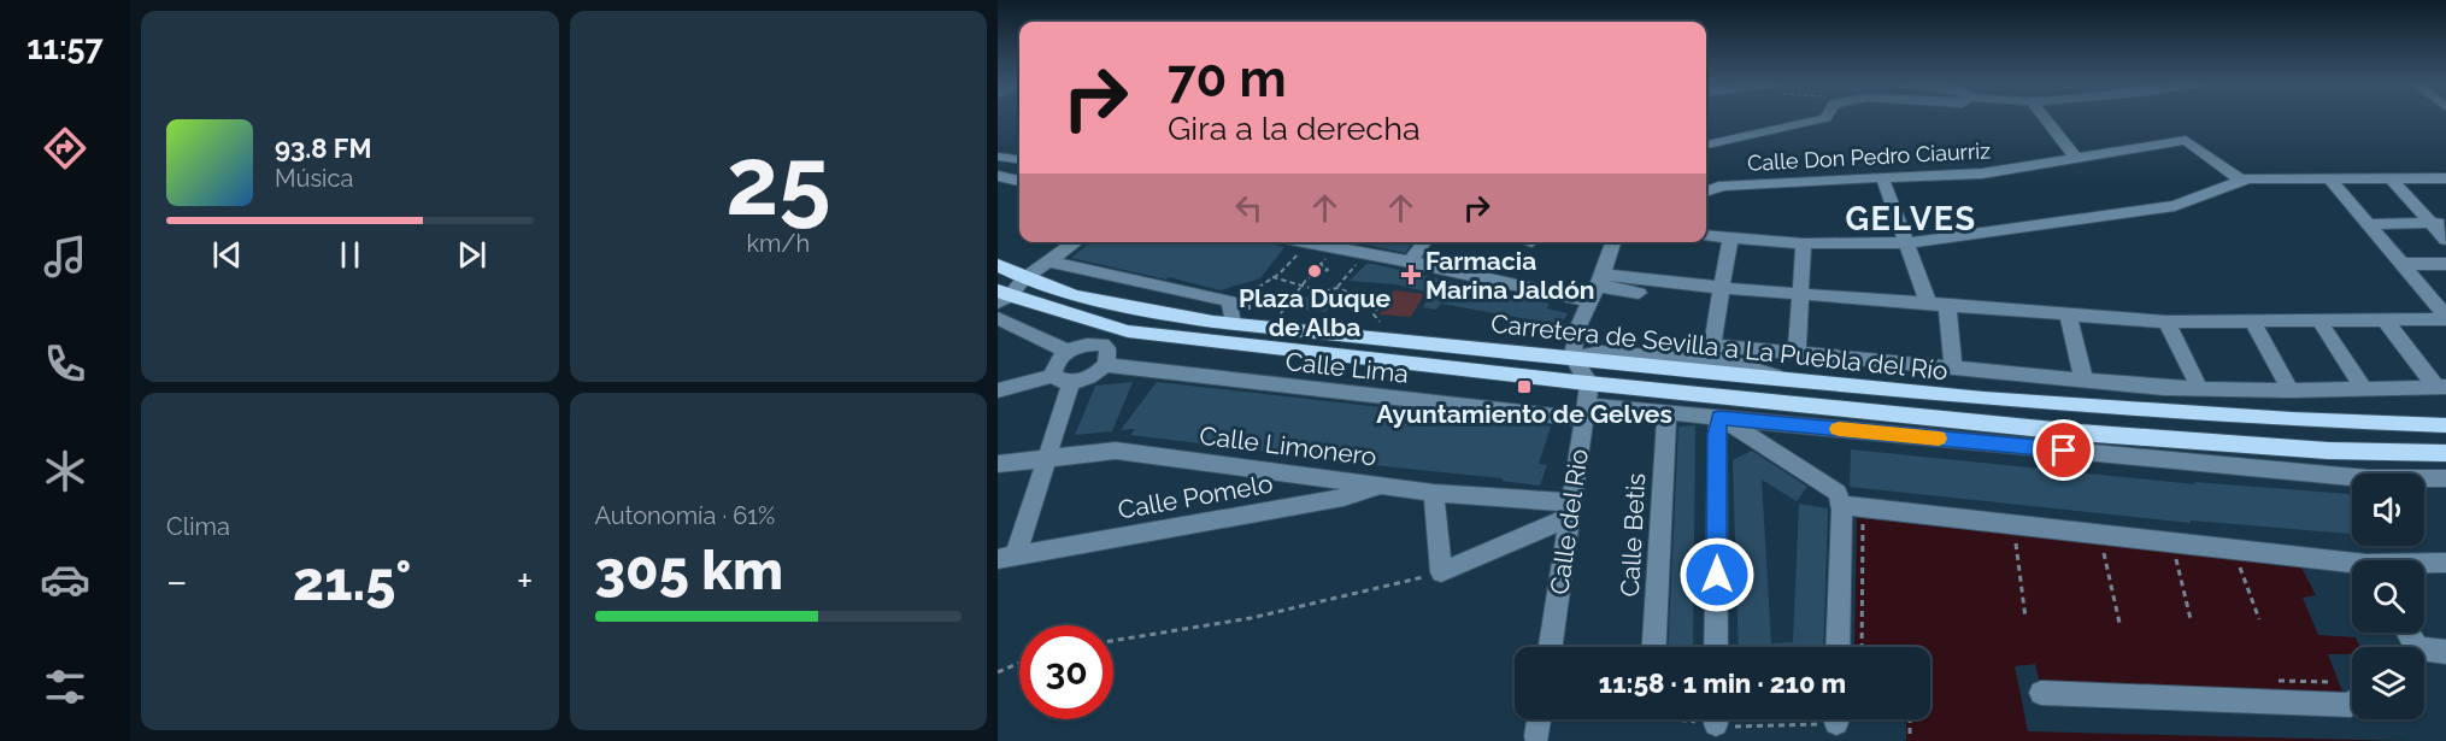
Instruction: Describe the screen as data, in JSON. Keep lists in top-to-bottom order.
{
  "streets": {
    "main road": ["Carretera de Sevilla a La Puebla del Río"],
    "street": [
      "Calle Don Pedro Ciaurriz",
      "Calle Lima",
      "Calle Limonero",
      "Calle Pomelo",
      "Calle del Rio",
      "Calle Betis"
    ]
  },
  "crossings": [
    ["Carretera de Sevilla a La Puebla del Río", "Calle del Rio"],
    ["Calle Lima", "Calle del Rio"],
    ["Calle Lima", "Calle Betis"],
    ["Calle Limonero", "Calle Pomelo"],
    ["Calle Limonero", "Calle del Rio"]
  ],
  "districts": ["GELVES"],
  "places": {
    "other": ["Plaza Duque de Alba"],
    "health": ["Farmacia Marina Jaldón"],
    "transit": ["Ayuntamiento de Gelves"]
  },
  "page": {
    "tabs": "11:57",
    "tile": [
      ["25", "km/h"],
      "Clima",
      ["Autonomía · 61%", "305 km"]
    ],
    "turn": ["70 m", "Gira a la derecha"],
    "song": ["93.8 FM", "Música"],
    "heat": ["−", "21.5°", "+"],
    "limit": "30",
    "trip": "11:58 · 1 min · 210 m"
  }
}
